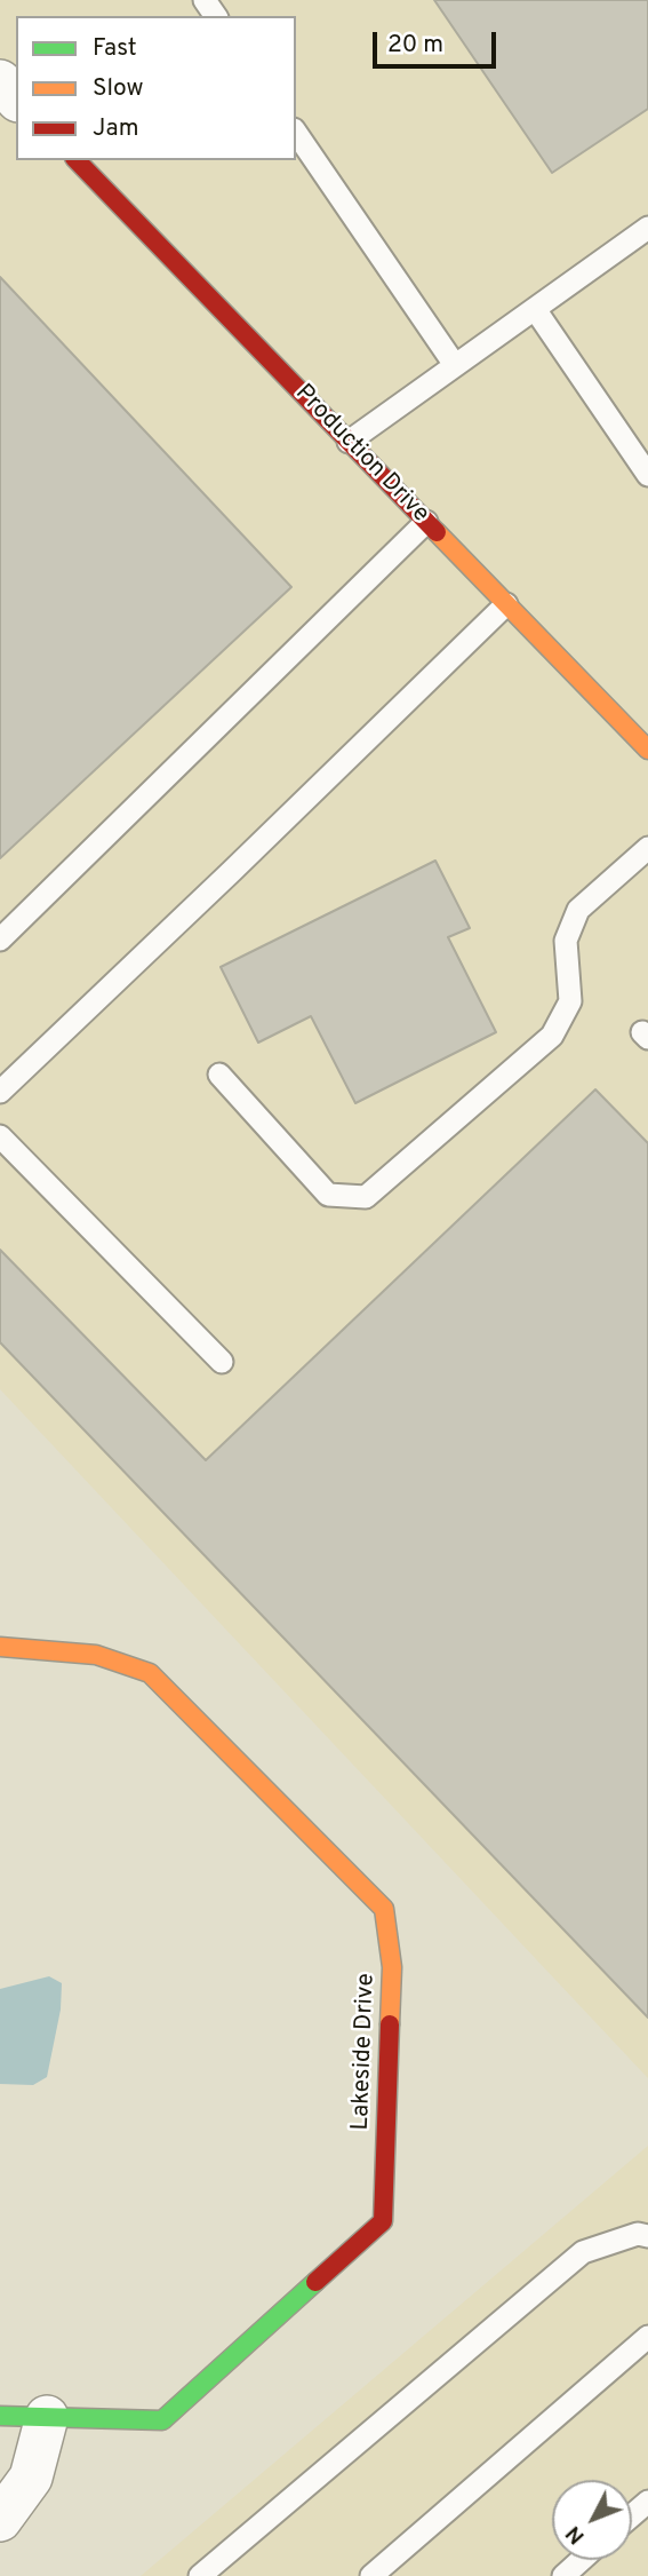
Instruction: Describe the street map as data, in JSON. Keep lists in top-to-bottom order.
{
  "streets": {
    "street": ["Production Drive", "Lakeside Drive"]
  },
  "legend": ["Fast", "Slow", "Jam"],
  "scale_bar": "20 m",
  "north": "bottom left"
}
